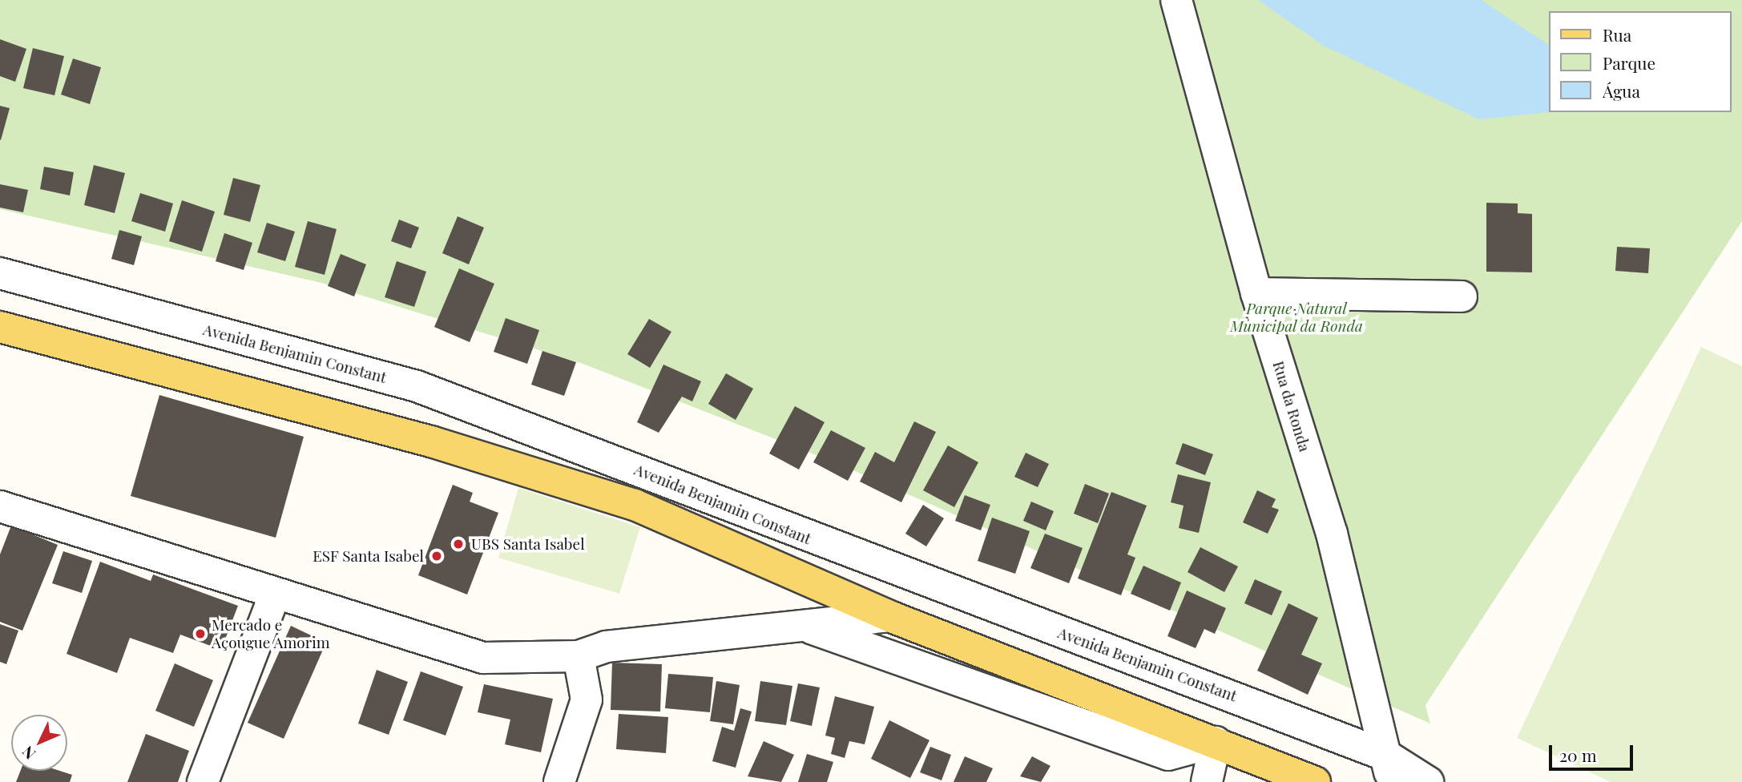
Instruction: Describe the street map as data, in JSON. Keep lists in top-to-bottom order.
{
  "streets": {
    "street": ["Avenida Benjamin Constant", "Rua da Ronda"]
  },
  "crossings": [
    ["Avenida Benjamin Constant", "Rua da Ronda"]
  ],
  "parks": ["Parque Natural Municipal da Ronda"],
  "places": ["UBS Santa Isabel", "ESF Santa Isabel", "Mercado e Açougue Amorim"],
  "legend": ["Rua", "Parque", "Água"],
  "scale_bar": "20 m",
  "north": "bottom left"
}
